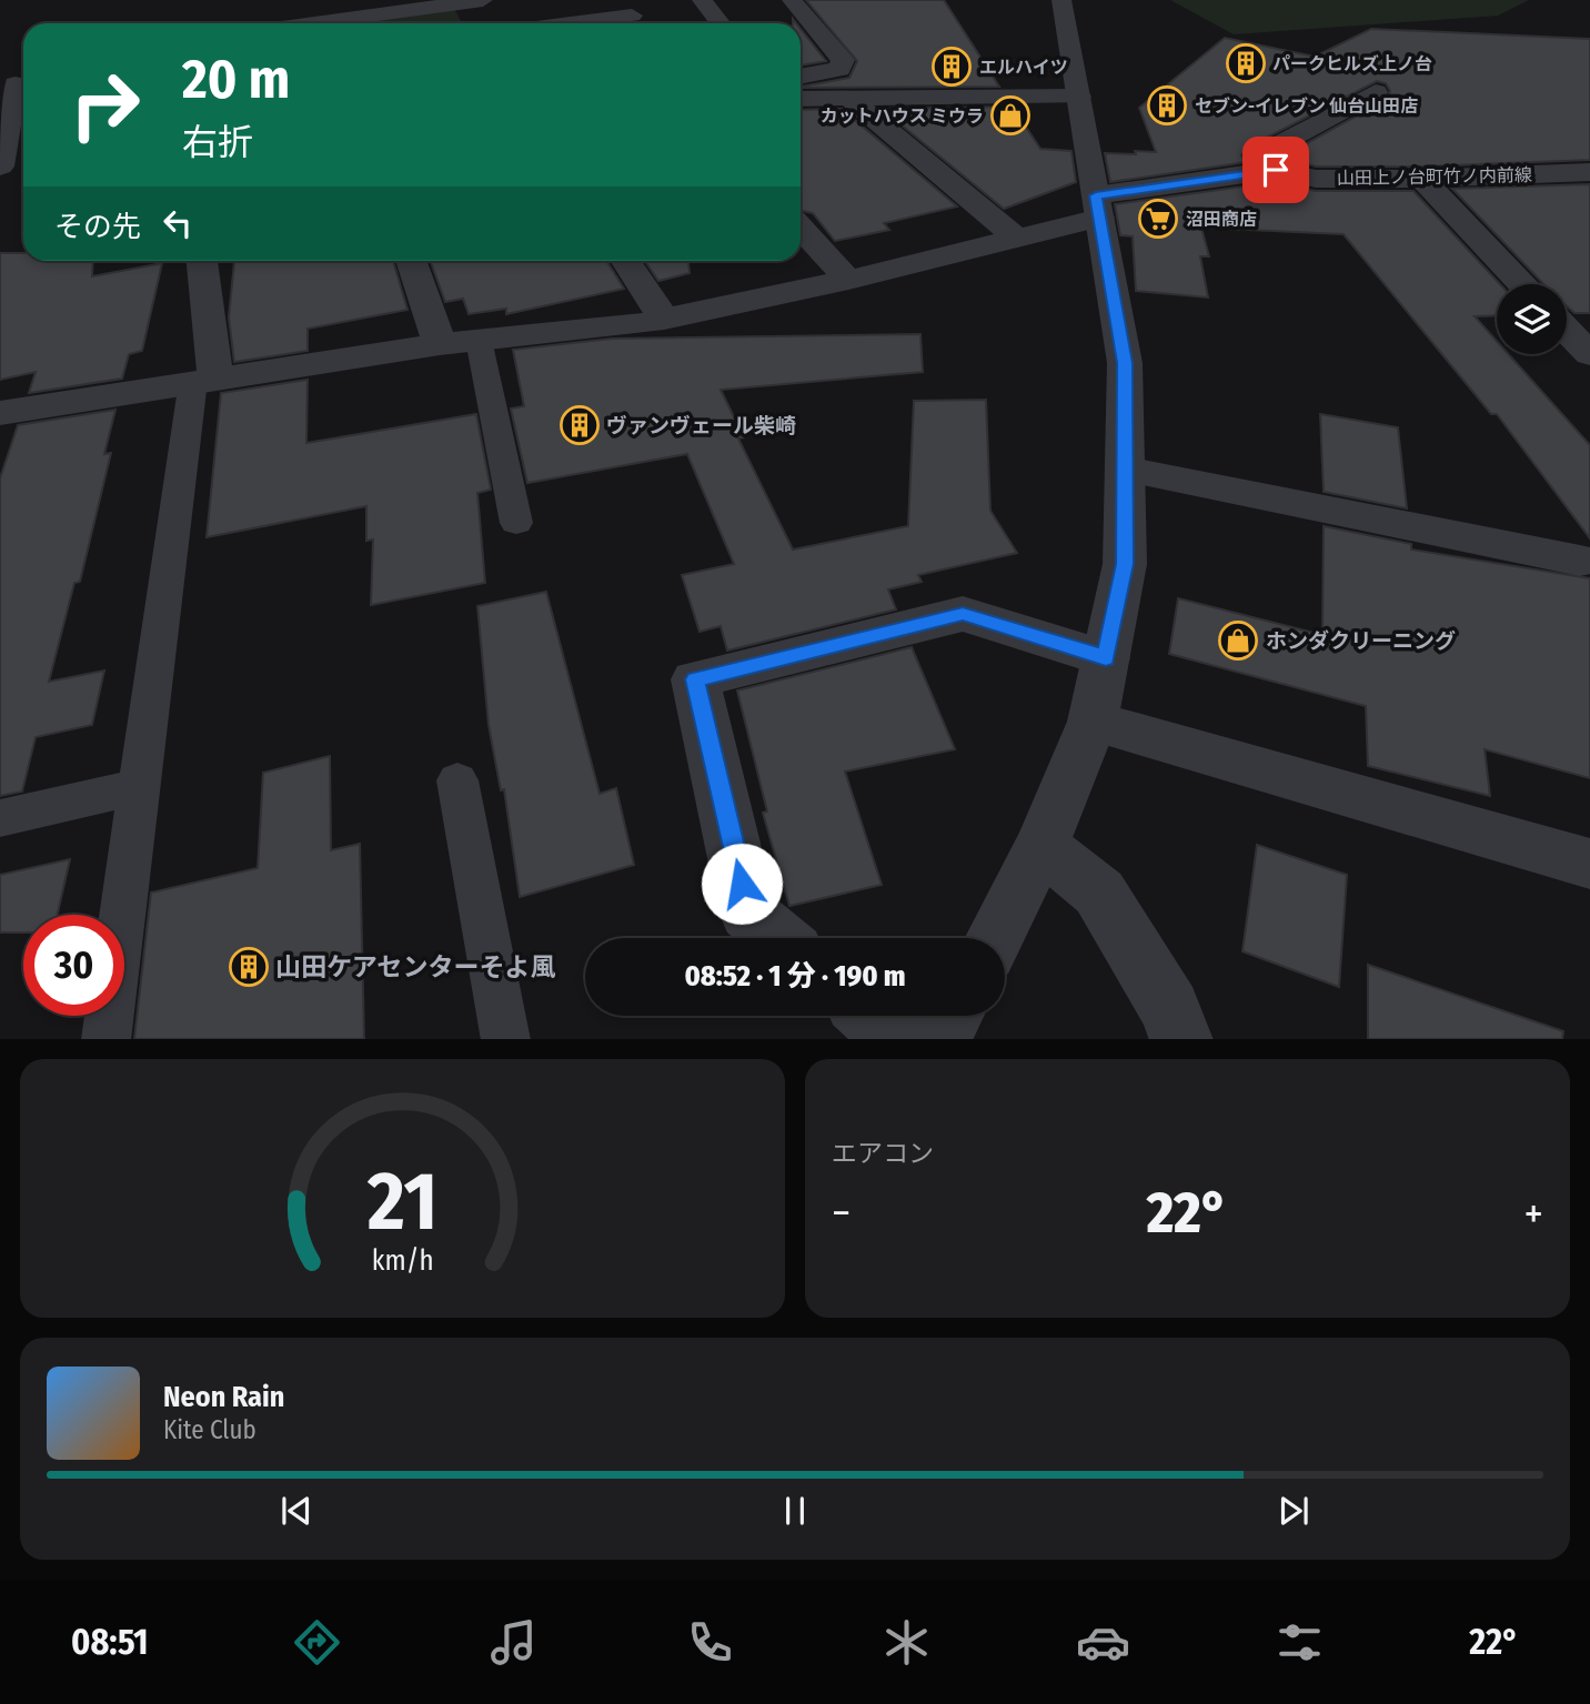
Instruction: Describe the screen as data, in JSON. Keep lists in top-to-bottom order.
{
  "streets": {
    "street": ["山田上ノ台町竹ノ内前線"]
  },
  "places": {
    "building": [
      "パークヒルズ上ノ台",
      "エルハイツ",
      "セブン-イレブン 仙台山田店",
      "ヴァンヴェール柴崎",
      "山田ケアセンターそよ風"
    ],
    "shop": ["カットハウス ミウラ", "ホンダクリーニング"],
    "supermarket": ["沼田商店"]
  },
  "page": {
    "turn": ["20 m", "右折"],
    "then": "その先",
    "limit": "30",
    "trip": "08:52 · 1 分 · 190 m",
    "tile": "エアコン",
    "heat": ["−", "22°", "+"],
    "song": ["Neon Rain", "Kite Club"],
    "tabs": ["08:51", "22°"],
    "gauge": ["21", "km/h"]
  }
}
